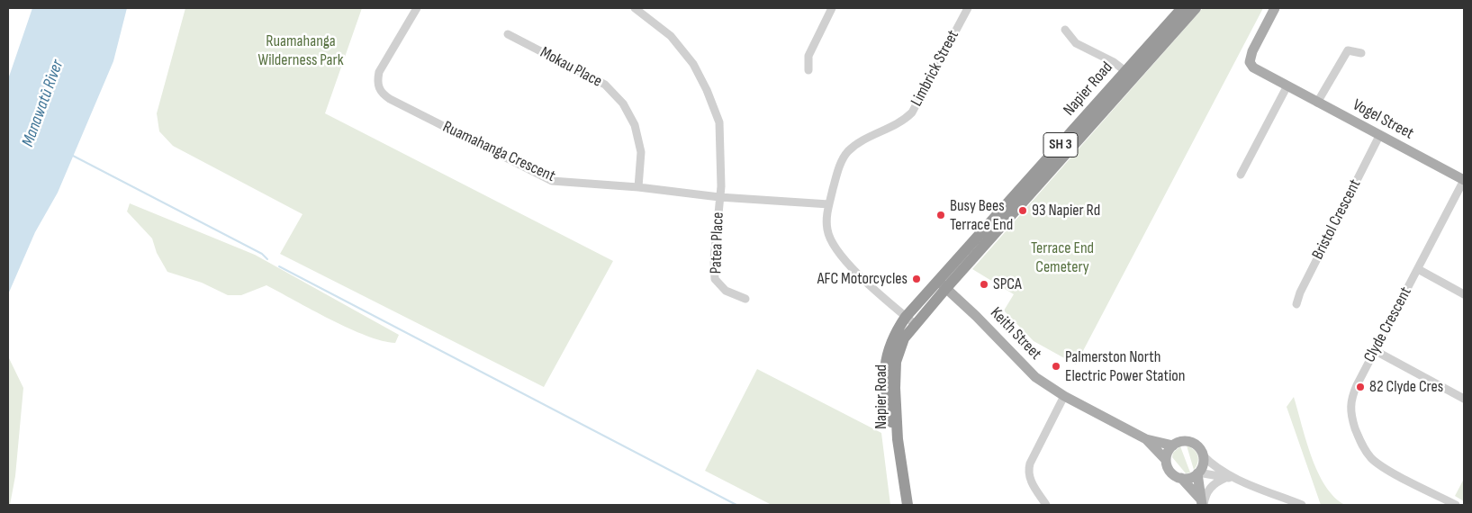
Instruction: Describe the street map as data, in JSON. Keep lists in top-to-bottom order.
{
  "streets": {
    "highway": ["Napier Road", "SH 3"],
    "main road": ["Vogel Street", "Keith Street"],
    "street": [
      "Mokau Place",
      "Limbrick Street",
      "Ruamahanga Crescent",
      "Bristol Crescent",
      "Patea Place",
      "Clyde Crescent"
    ]
  },
  "crossings": [
    ["Mokau Place", "Ruamahanga Crescent"],
    ["Limbrick Street", "Napier Road"],
    ["Limbrick Street", "Ruamahanga Crescent"],
    ["Napier Road", "Keith Street"],
    ["Vogel Street", "Bristol Crescent"],
    ["Vogel Street", "Clyde Crescent"],
    ["Ruamahanga Crescent", "Patea Place"]
  ],
  "water": ["Manawatū River"],
  "parks": ["Ruamahanga Wilderness Park", "Terrace End Cemetery"],
  "places": [
    "93 Napier Rd",
    "Busy Bees Terrace End",
    "AFC Motorcycles",
    "SPCA",
    "Palmerston North Electric Power Station",
    "82 Clyde Cres"
  ]
}
